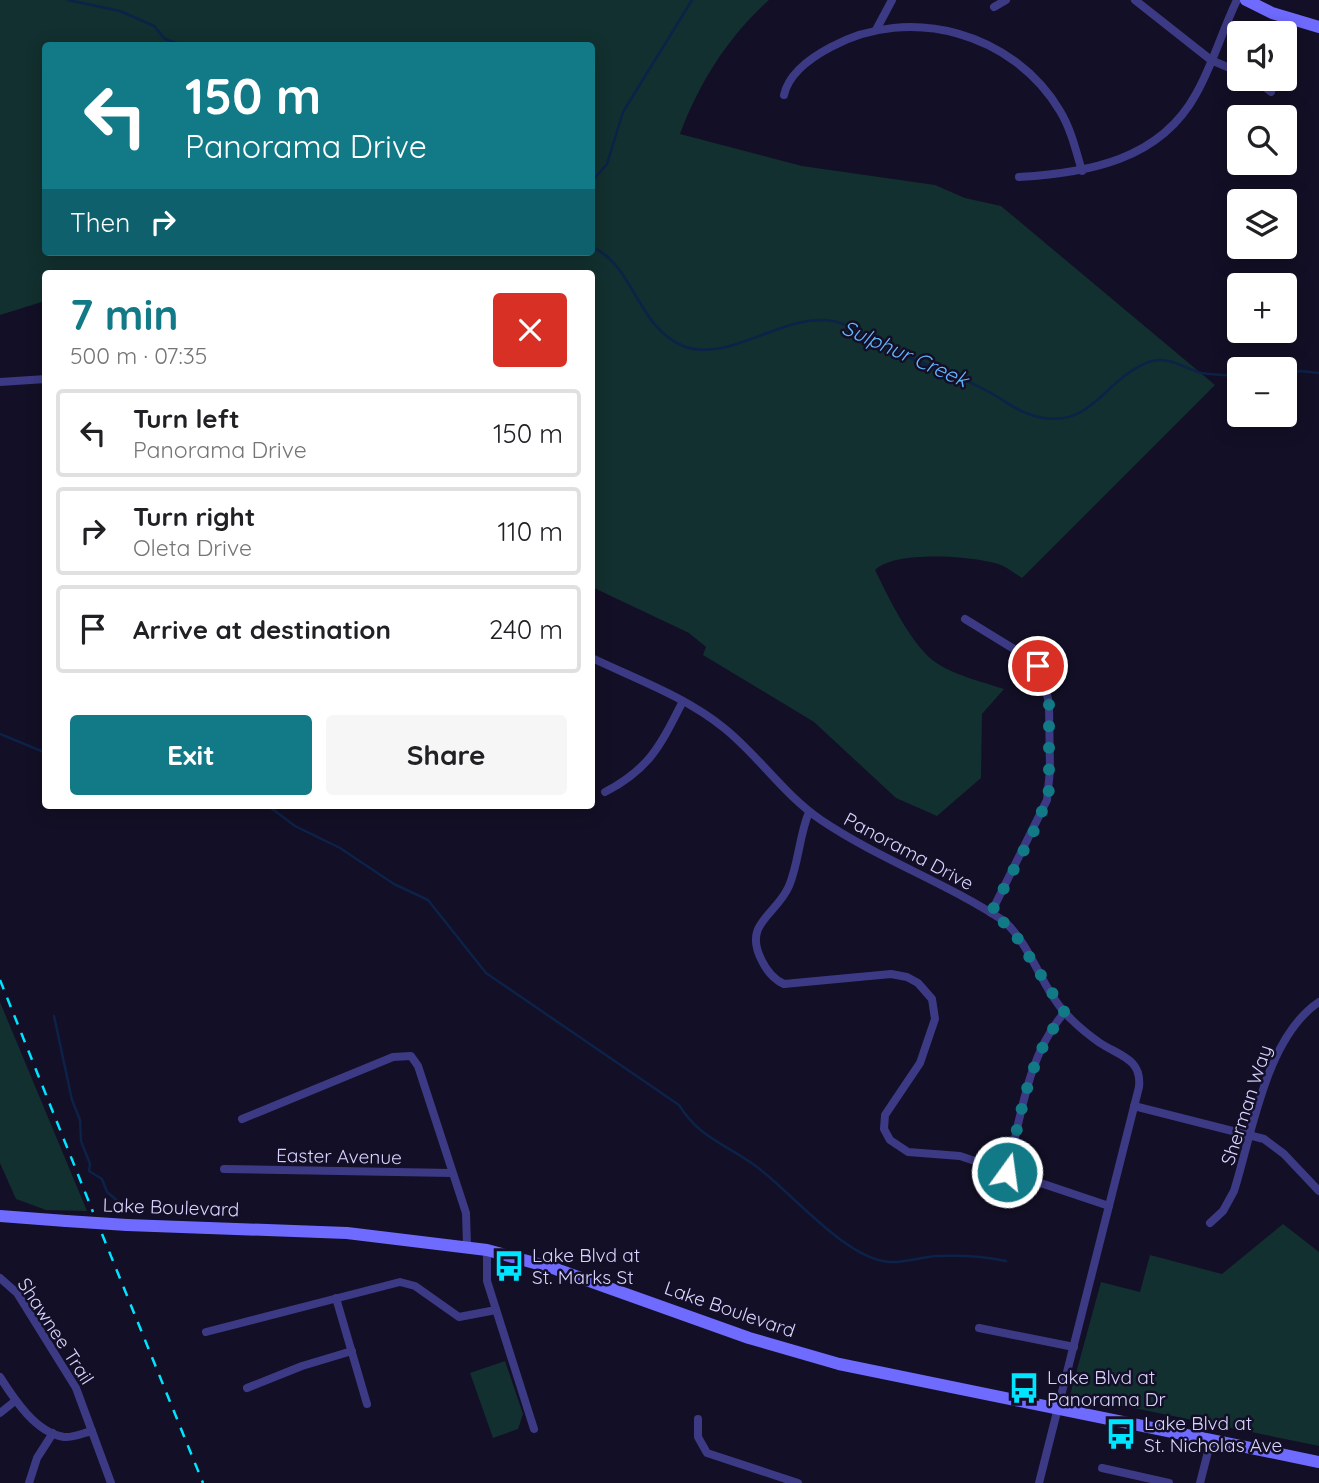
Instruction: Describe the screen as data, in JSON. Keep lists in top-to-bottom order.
{
  "streets": {
    "main road": ["Lake Boulevard"],
    "street": [
      "Panorama Drive",
      "Sherman Way",
      "Easter Avenue",
      "Shawnee Trail"
    ]
  },
  "crossings": [
    ["Panorama Drive", "Lake Boulevard"]
  ],
  "water": ["Sulphur Creek"],
  "places": {
    "bus stop": ["Lake Blvd at St. Marks St", "Lake Blvd at Panorama Dr", "Lake Blvd at St. Nicholas Ave"]
  },
  "page": {
    "map_buttons": ["+", "−"],
    "turn": ["150 m", "Panorama Drive"],
    "then": "Then",
    "heading": ["7 min", "500 m · 07:35"],
    "list": [
      {
        "name": "Turn left",
        "note": "Panorama Drive",
        "value": "150 m"
      },
      {
        "name": "Turn right",
        "note": "Oleta Drive",
        "value": "110 m"
      },
      {
        "name": "Arrive at destination",
        "value": "240 m"
      }
    ],
    "buttons": ["Exit", "Share"]
  }
}
